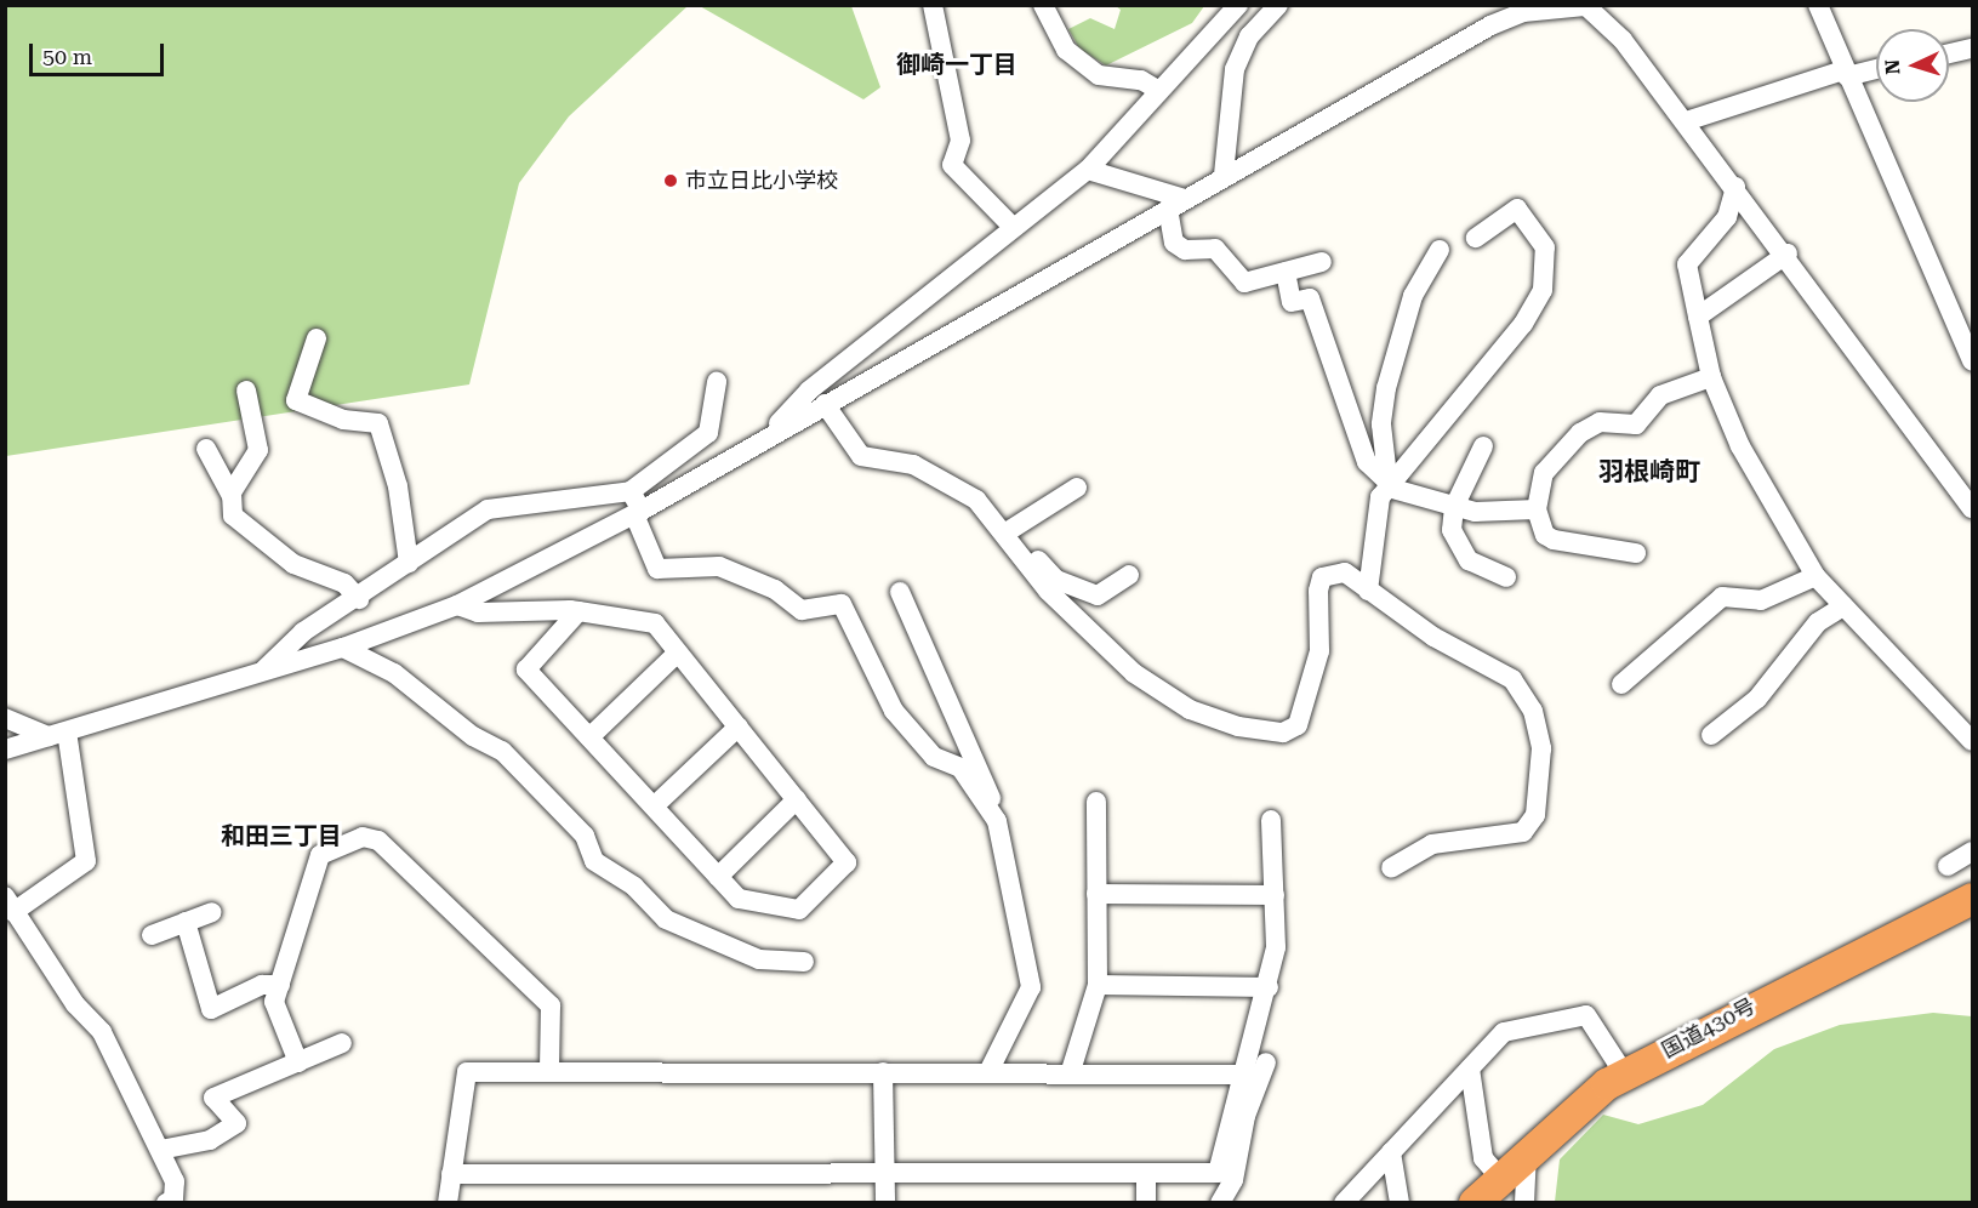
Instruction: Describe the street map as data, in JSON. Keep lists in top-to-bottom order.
{
  "streets": {
    "highway": ["国道430号"]
  },
  "districts": ["御崎一丁目", "羽根崎町", "和田三丁目"],
  "places": ["市立日比小学校"],
  "scale_bar": "50 m",
  "north": "left"
}
